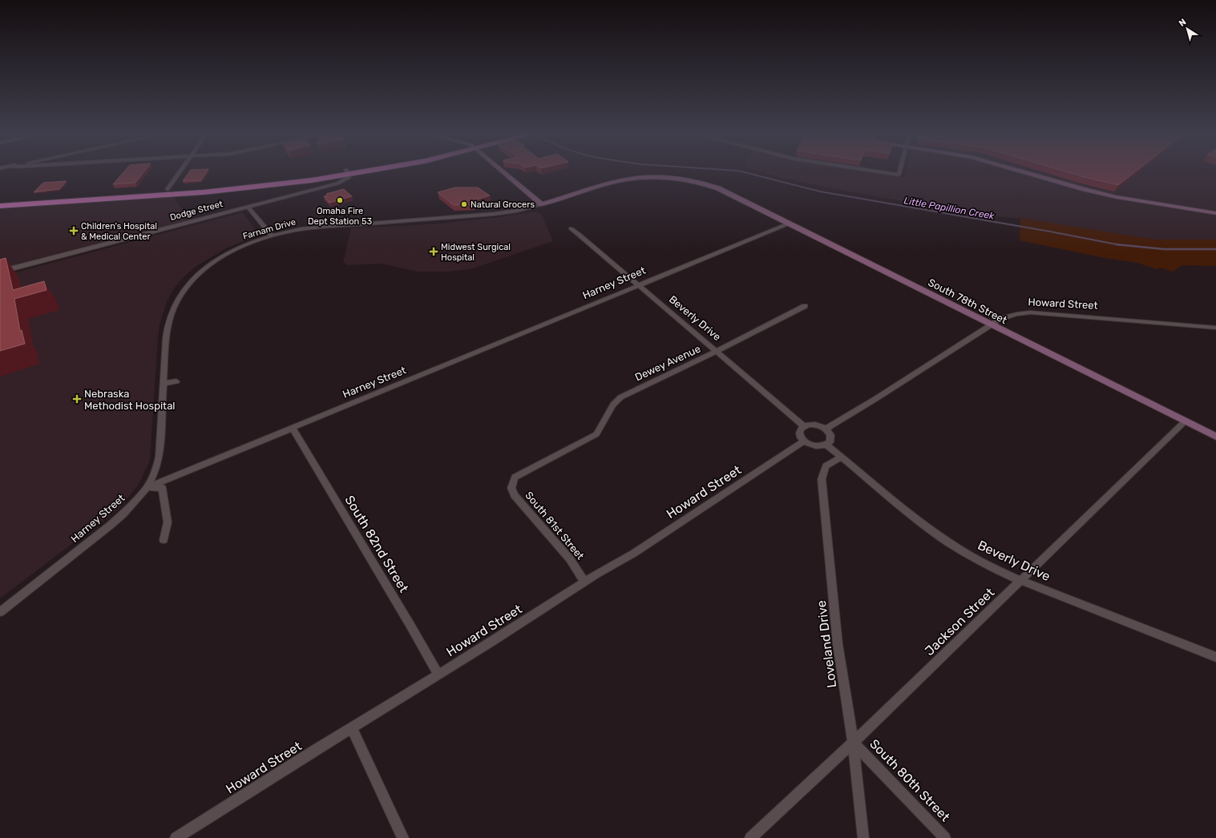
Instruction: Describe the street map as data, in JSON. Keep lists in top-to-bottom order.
{
  "streets": {
    "main road": ["Farnam Drive", "South 78th Street"],
    "street": [
      "Dodge Street",
      "Harney Street",
      "Howard Street",
      "Beverly Drive",
      "Dewey Avenue",
      "South 81st Street",
      "South 82nd Street",
      "Jackson Street",
      "Loveland Drive",
      "South 80th Street"
    ]
  },
  "crossings": [
    ["Farnam Drive", "Harney Street"],
    ["Farnam Drive", "South 78th Street"],
    ["Harney Street", "South 78th Street"],
    ["Harney Street", "Beverly Drive"],
    ["Harney Street", "South 82nd Street"],
    ["South 78th Street", "Howard Street"],
    ["South 78th Street", "Jackson Street"],
    ["Howard Street", "Beverly Drive"],
    ["Howard Street", "South 81st Street"],
    ["Howard Street", "South 82nd Street"],
    ["Beverly Drive", "Dewey Avenue"],
    ["Beverly Drive", "Jackson Street"],
    ["Beverly Drive", "Loveland Drive"],
    ["Dewey Avenue", "South 81st Street"],
    ["Jackson Street", "Loveland Drive"],
    ["Jackson Street", "South 80th Street"],
    ["Loveland Drive", "South 80th Street"]
  ],
  "water": ["Little Papillion Creek"],
  "places": {
    "other": ["Omaha Fire Dept Station 53", "Natural Grocers"],
    "health": ["Children's Hospital & Medical Center", "Midwest Surgical Hospital", "Nebraska Methodist Hospital"]
  },
  "north": "top left"
}
